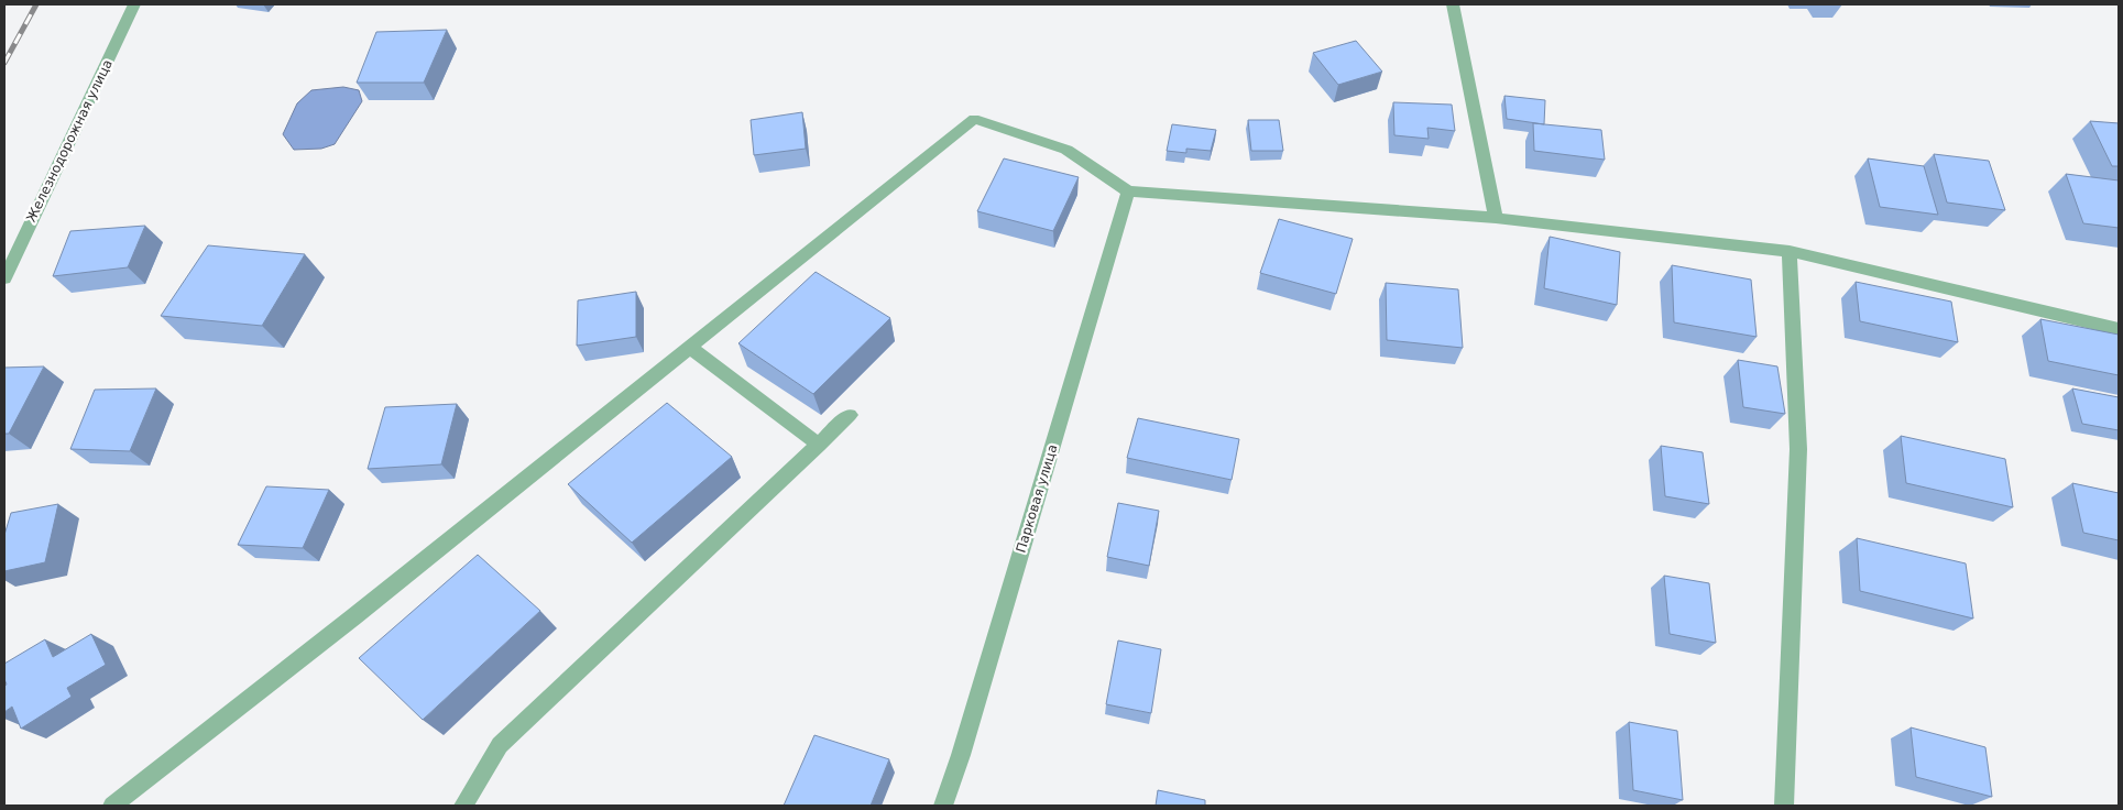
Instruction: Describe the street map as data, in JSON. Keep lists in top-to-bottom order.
{
  "streets": {
    "street": ["Железнодорожная улица", "Парковая улица"]
  }
}
